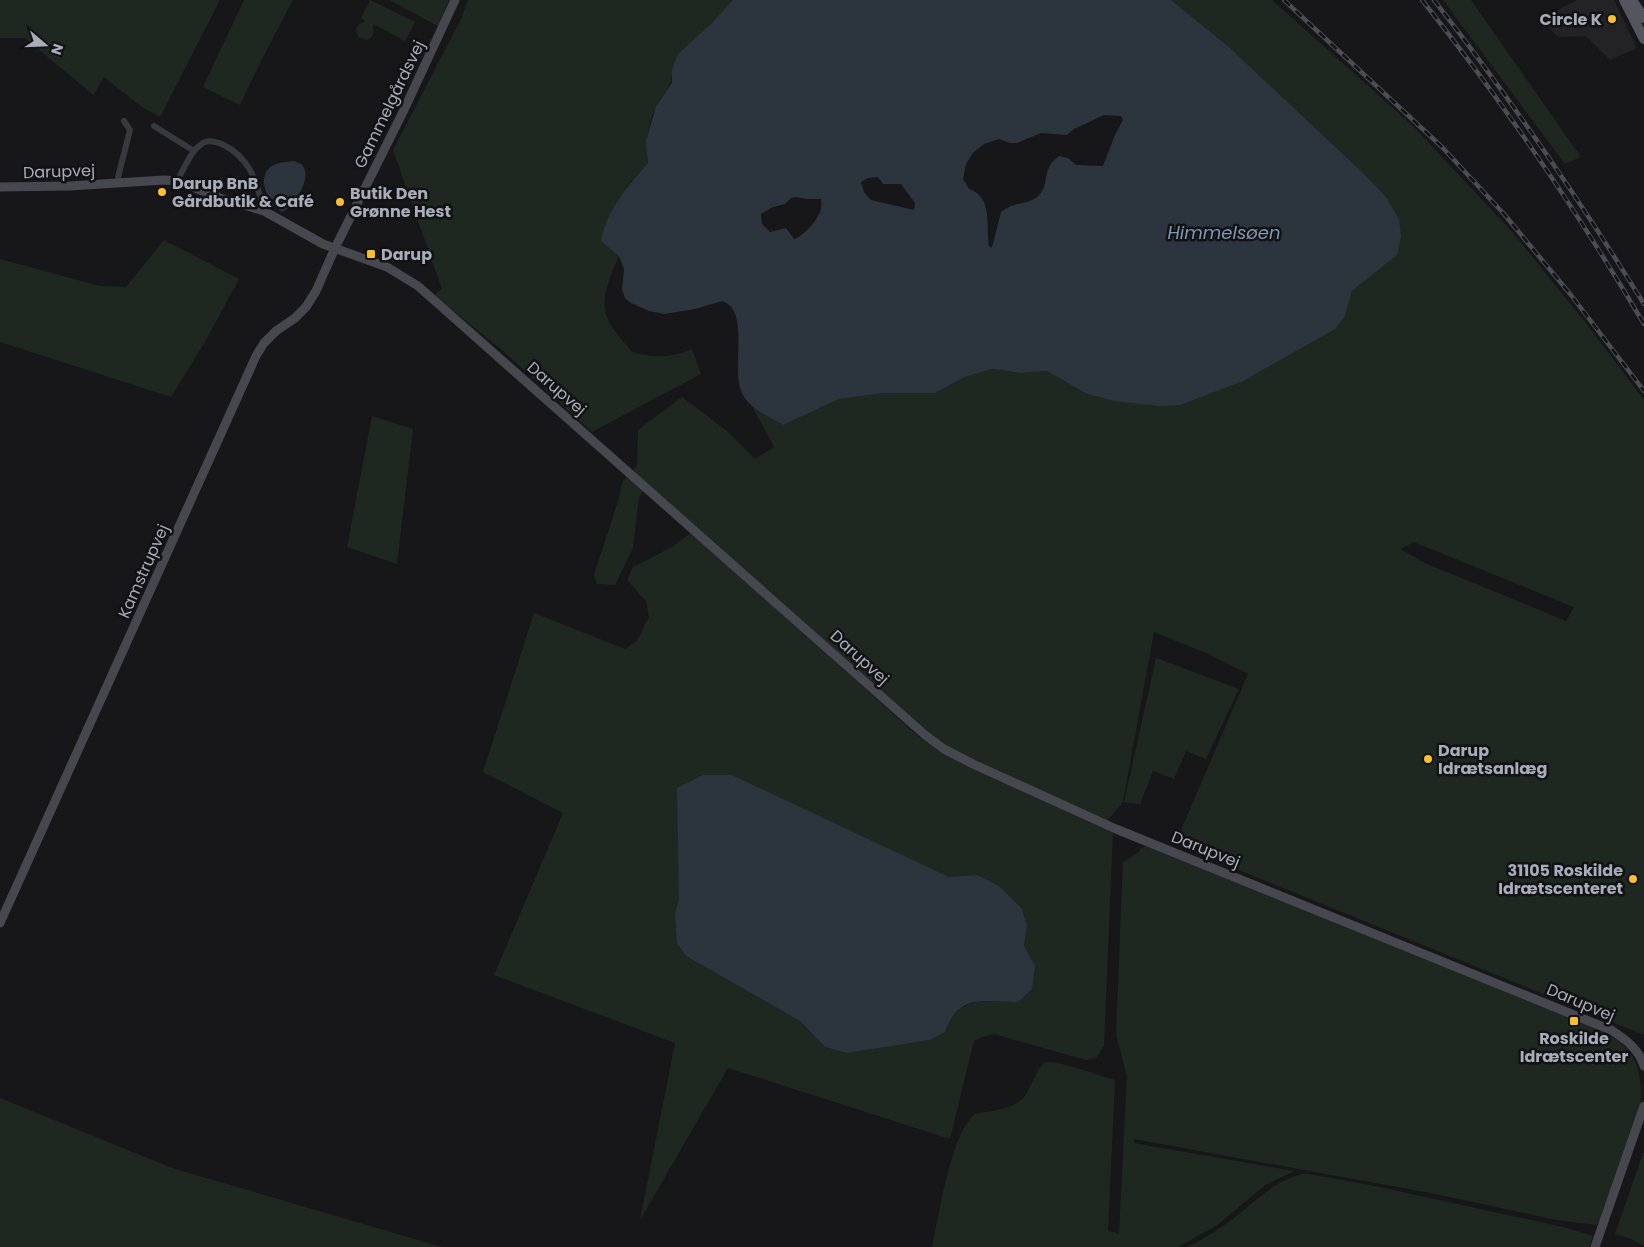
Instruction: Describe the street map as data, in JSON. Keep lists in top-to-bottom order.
{
  "streets": {
    "street": ["Gammelgårdsvej", "Darupvej", "Kamstrupvej"]
  },
  "crossings": [
    ["Gammelgårdsvej", "Darupvej"],
    ["Gammelgårdsvej", "Kamstrupvej"],
    ["Darupvej", "Kamstrupvej"]
  ],
  "water": ["Himmelsøen"],
  "places": {
    "other": [
      "Circle K",
      "Darup BnB Gårdbutik & Café",
      "Butik Den Grønne Hest",
      "Darup Idrætsanlæg",
      "31105 Roskilde Idrætscenteret"
    ],
    "transit": ["Darup", "Roskilde Idrætscenter"]
  },
  "north": "right"
}
